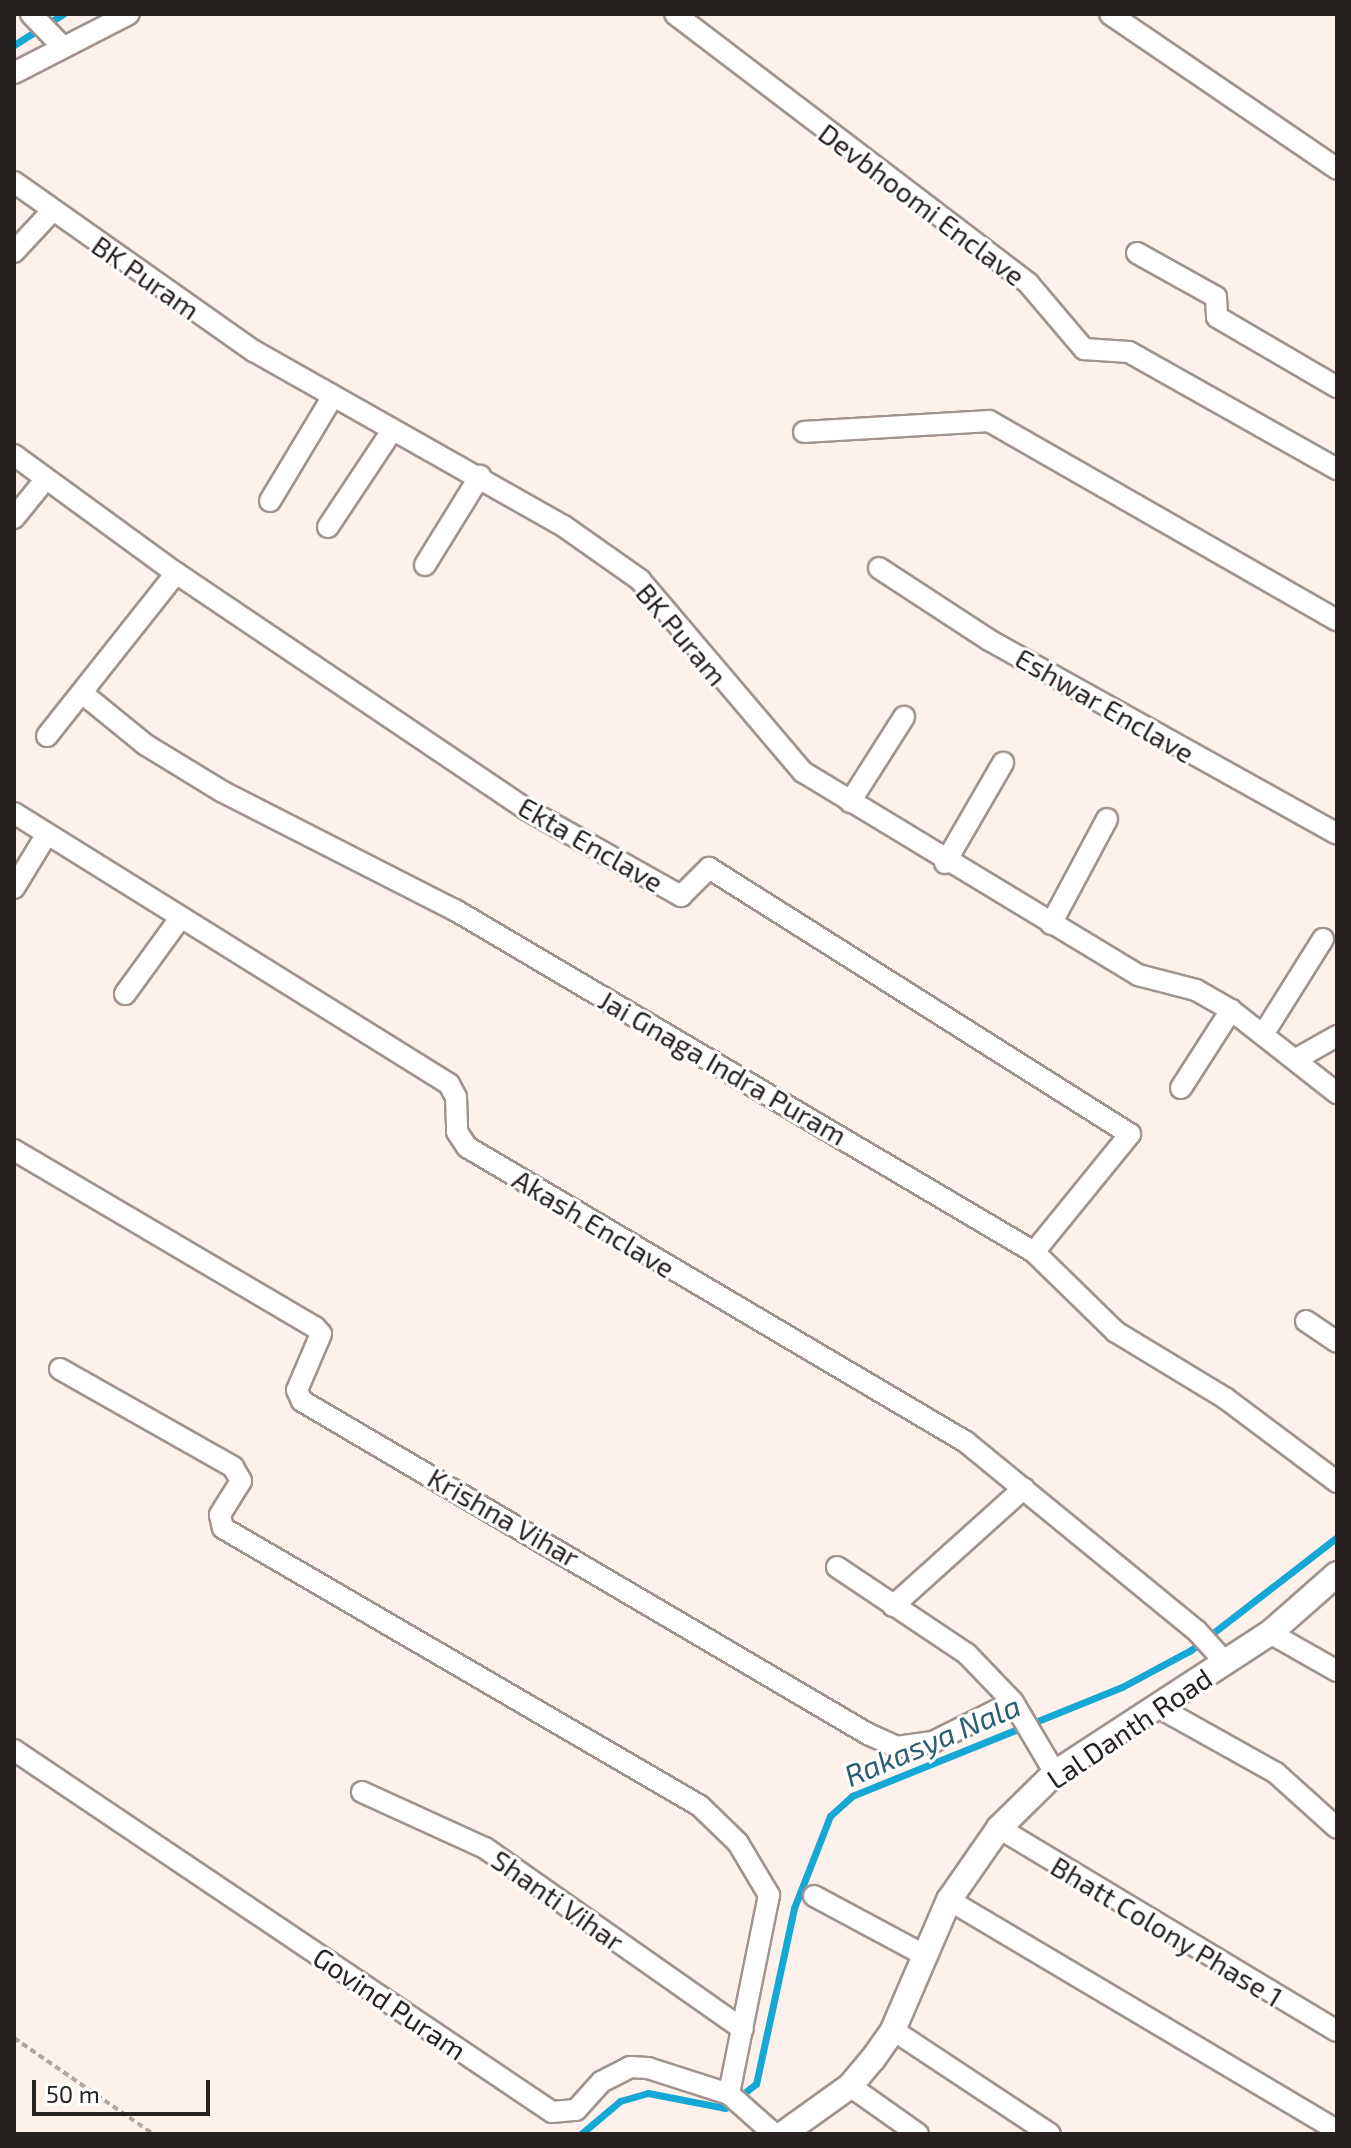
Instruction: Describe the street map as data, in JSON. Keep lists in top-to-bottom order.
{
  "streets": {
    "street": [
      "Devbhoomi Enclave",
      "BK Puram",
      "Eshwar Enclave",
      "Ekta Enclave",
      "Jai Gnaga Indra Puram",
      "Akash Enclave",
      "Krishna Vihar",
      "Lal Danth Road",
      "Shanti Vihar",
      "Bhatt Colony Phase 1",
      "Govind Puram"
    ]
  },
  "crossings": [
    ["Ekta Enclave", "Jai Gnaga Indra Puram"],
    ["Akash Enclave", "Lal Danth Road"],
    ["Lal Danth Road", "Bhatt Colony Phase 1"]
  ],
  "water": ["Rakasya Nala"],
  "scale_bar": "50 m"
}
